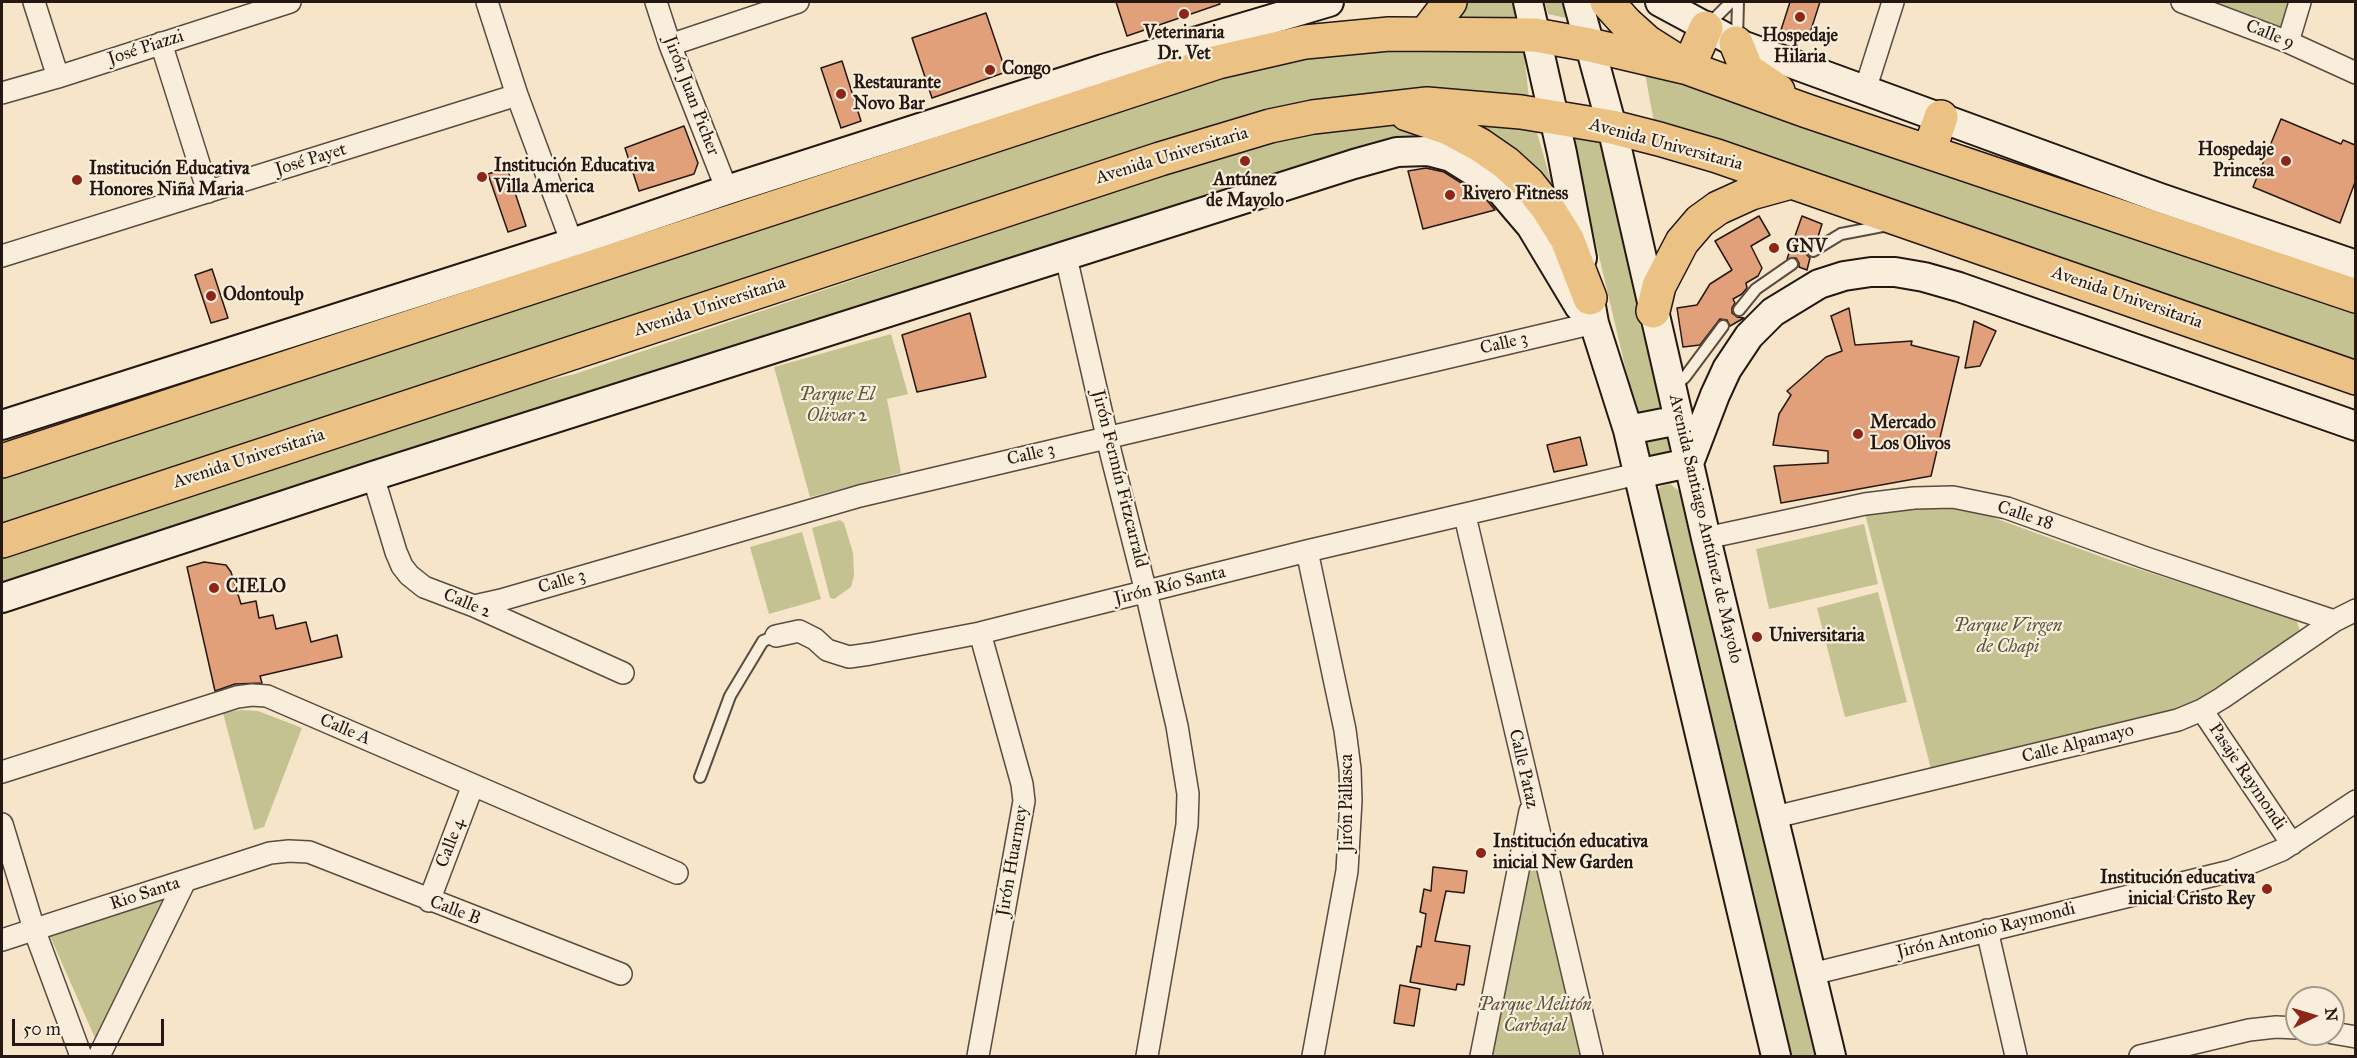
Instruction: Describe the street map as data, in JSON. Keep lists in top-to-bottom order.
{
  "streets": {
    "main road": ["Avenida Universitaria", "Avenida Santiago Antúnez de Mayolo"],
    "street": [
      "Calle 9",
      "José Piazzi",
      "Jirón Juan Picher",
      "José Payet",
      "Calle 3",
      "Jirón Fermín Fitzcarrald",
      "Calle 18",
      "Jirón Río Santa",
      "Calle 2",
      "Calle A",
      "Calle Alpamayo",
      "Calle Pataz",
      "Pasaje Raymondi",
      "Jirón Pallasca",
      "Calle 4",
      "Jirón Huarmey",
      "Rio Santa",
      "Calle B",
      "Jirón Antonio Raymondi"
    ]
  },
  "crossings": [
    ["Avenida Universitaria", "Avenida Santiago Antúnez de Mayolo"],
    ["Calle 3", "Jirón Fermín Fitzcarrald"],
    ["Calle 3", "Calle 2"],
    ["Jirón Fermín Fitzcarrald", "Jirón Río Santa"],
    ["Calle 18", "Avenida Santiago Antúnez de Mayolo"],
    ["Calle 18", "Calle Alpamayo"],
    ["Avenida Santiago Antúnez de Mayolo", "Calle Alpamayo"],
    ["Avenida Santiago Antúnez de Mayolo", "Jirón Antonio Raymondi"],
    ["Jirón Río Santa", "Calle Pataz"],
    ["Jirón Río Santa", "Jirón Pallasca"],
    ["Jirón Río Santa", "Jirón Huarmey"],
    ["Calle A", "Calle 4"],
    ["Calle Alpamayo", "Pasaje Raymondi"],
    ["Pasaje Raymondi", "Jirón Antonio Raymondi"],
    ["Calle 4", "Calle B"],
    ["Rio Santa", "Calle B"]
  ],
  "parks": ["Parque El Olivar 2", "Parque Virgen de Chapi", "Parque Melitón Carbajal"],
  "places": [
    "Veterinaria Dr. Vet",
    "Hospedaje Hilaria",
    "Congo",
    "Restaurante Novo Bar",
    "Antúnez de Mayolo",
    "Hospedaje Princesa",
    "Institución Educativa Villa America",
    "Institución Educativa Honores Niña Maria",
    "Rivero Fitness",
    "GNV",
    "Odontoulp",
    "Mercado Los Olivos",
    "CIELO",
    "Universitaria",
    "Institución educativa inicial New Garden",
    "Institución educativa inicial Cristo Rey"
  ],
  "scale_bar": "50 m",
  "north": "right"
}
